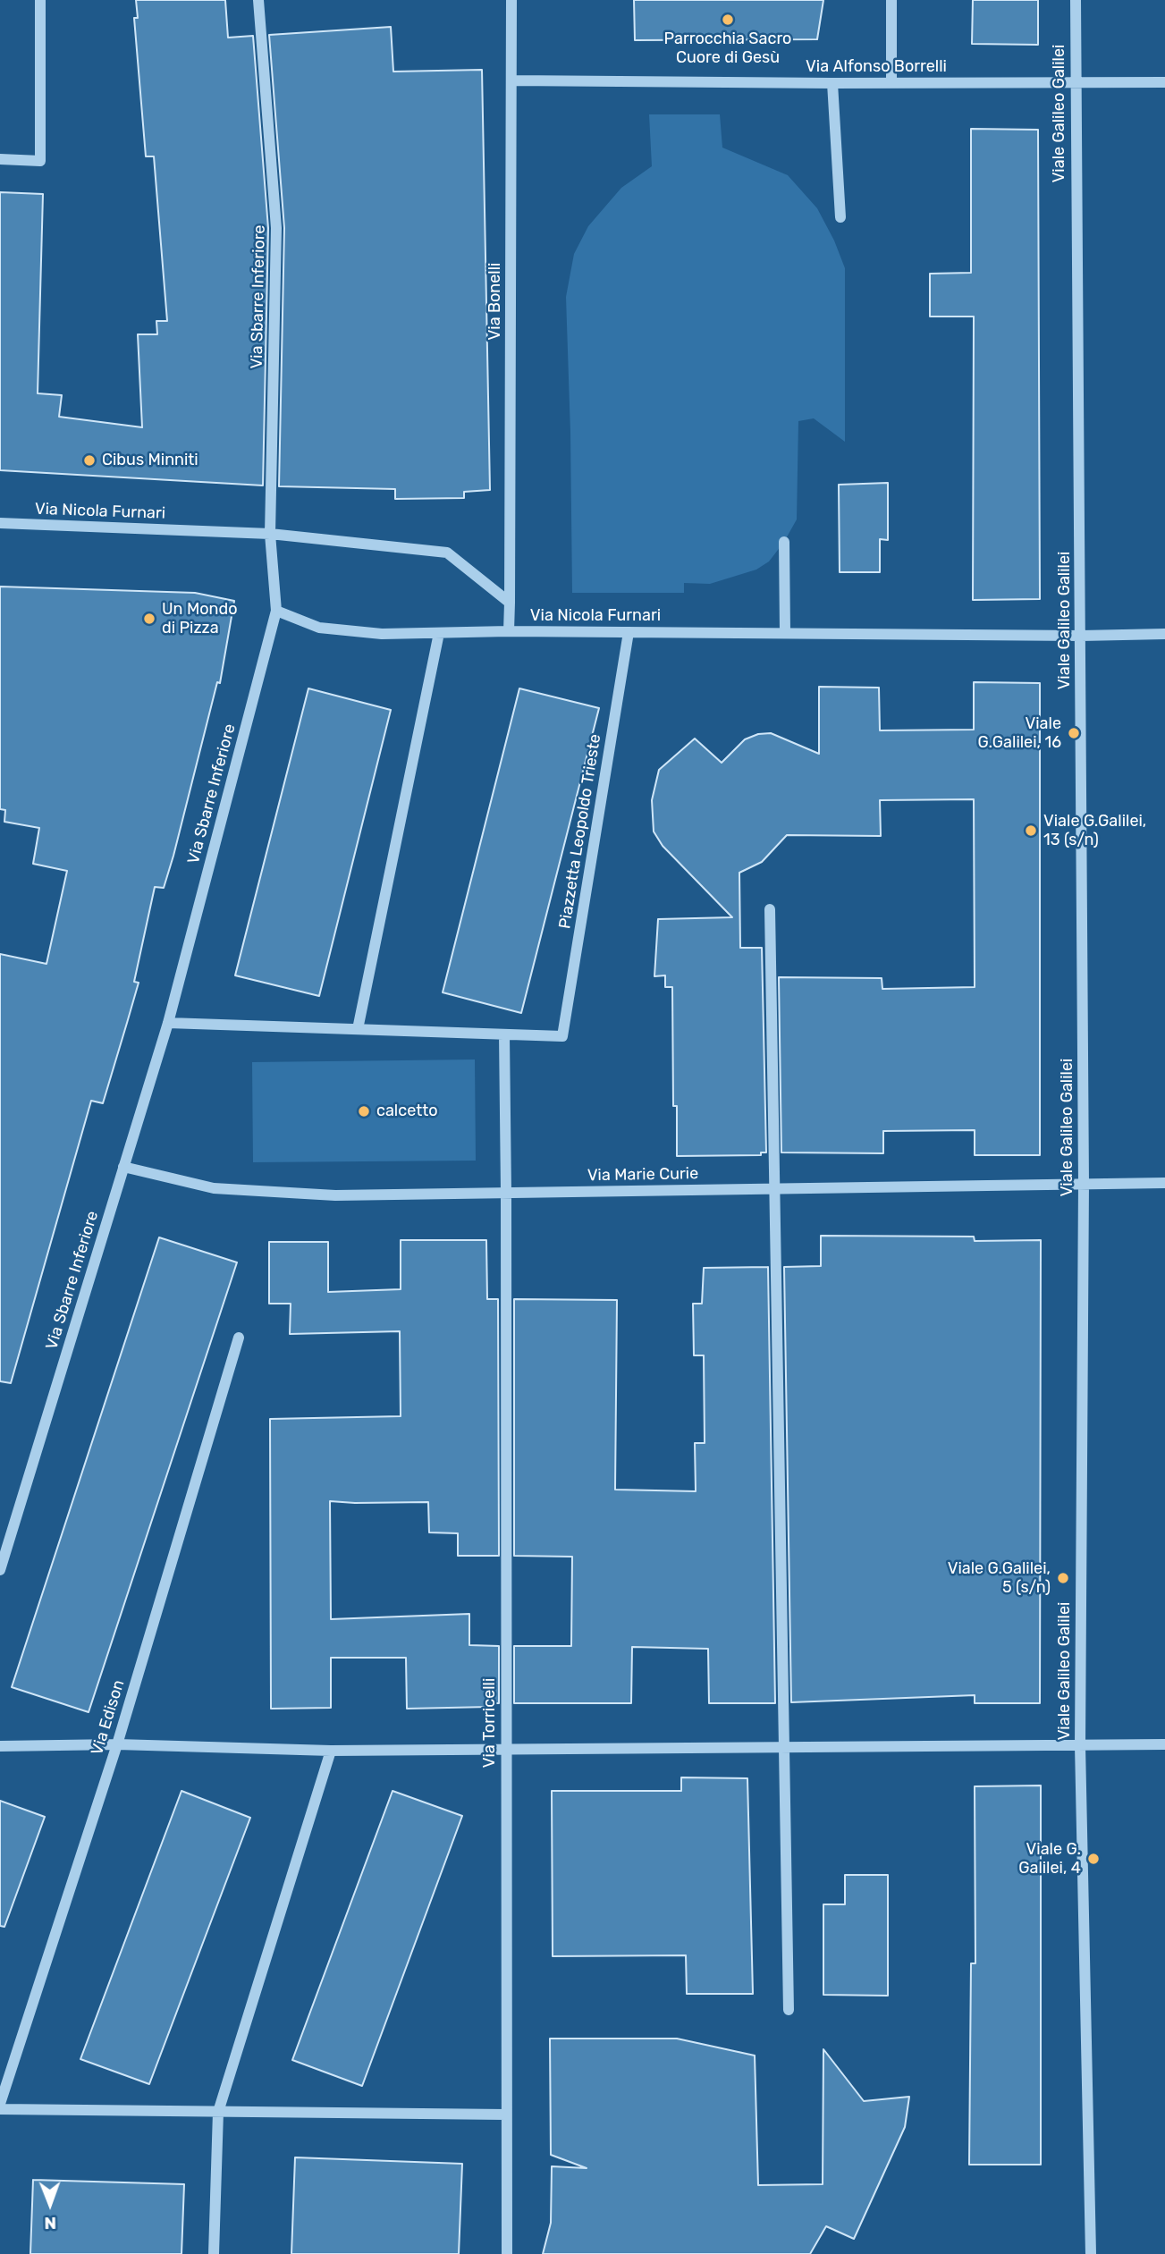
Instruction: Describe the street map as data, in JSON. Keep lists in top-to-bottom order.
{
  "streets": {
    "street": [
      "Via Alfonso Borrelli",
      "Viale Galileo Galilei",
      "Via Sbarre Inferiore",
      "Via Bonelli",
      "Via Nicola Furnari",
      "Piazzetta Leopoldo Trieste",
      "Via Marie Curie",
      "Via Edison",
      "Via Torricelli"
    ]
  },
  "crossings": [
    ["Via Alfonso Borrelli", "Viale Galileo Galilei"],
    ["Via Alfonso Borrelli", "Via Bonelli"],
    ["Viale Galileo Galilei", "Via Nicola Furnari"],
    ["Viale Galileo Galilei", "Via Marie Curie"],
    ["Via Sbarre Inferiore", "Via Nicola Furnari"],
    ["Via Sbarre Inferiore", "Via Marie Curie"],
    ["Via Bonelli", "Via Nicola Furnari"],
    ["Via Nicola Furnari", "Piazzetta Leopoldo Trieste"],
    ["Piazzetta Leopoldo Trieste", "Via Torricelli"],
    ["Via Marie Curie", "Via Torricelli"]
  ],
  "places": [
    "Parrocchia Sacro Cuore di Gesù",
    "Cibus Minniti",
    "Un Mondo di Pizza",
    "Viale G.Galilei, 16",
    "Viale G.Galilei, 13 (s/n)",
    "calcetto",
    "Viale G.Galilei, 5 (s/n)",
    "Viale G. Galilei, 4"
  ],
  "north": "bottom"
}
